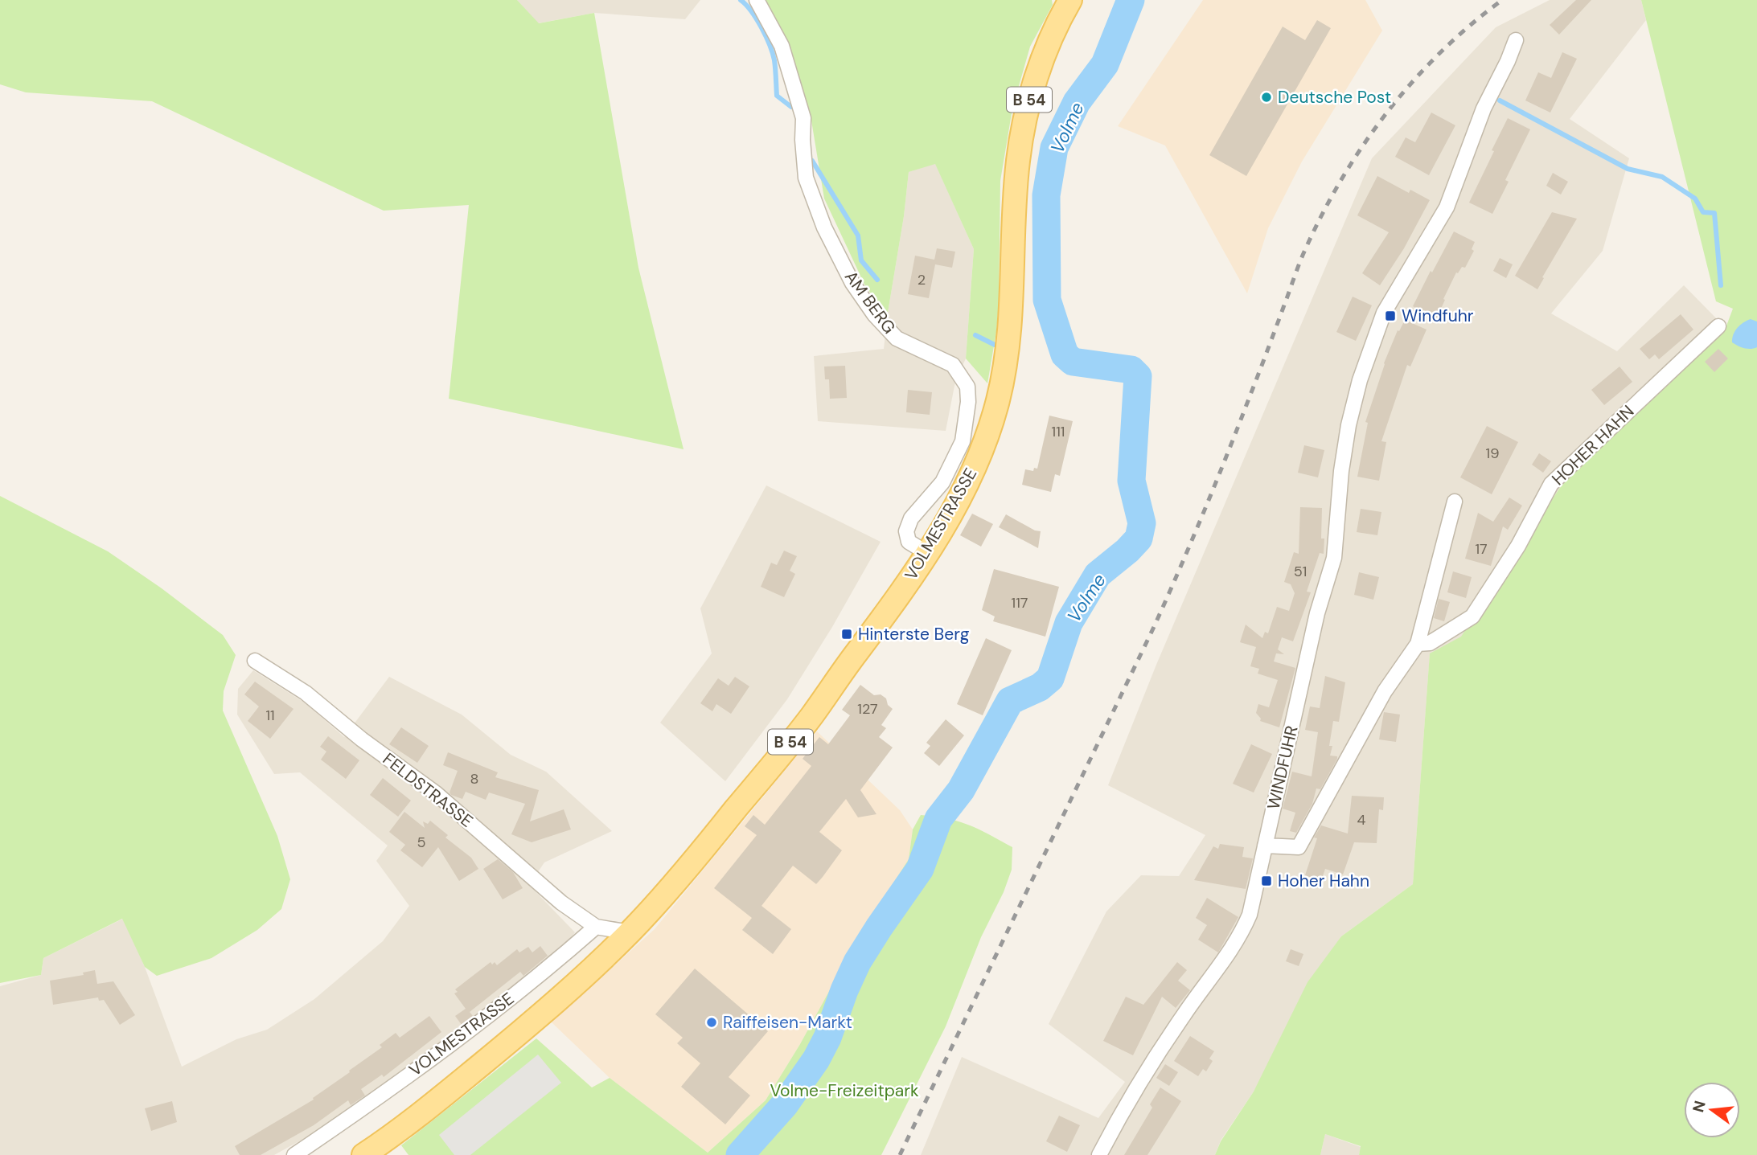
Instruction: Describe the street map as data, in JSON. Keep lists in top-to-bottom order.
{
  "streets": {
    "main road": ["B 54", "VOLMESTRASSE"],
    "street": [
      "AM BERG",
      "HOHER HAHN",
      "WINDFUHR",
      "FELDSTRASSE"
    ]
  },
  "crossings": [
    ["AM BERG", "VOLMESTRASSE"],
    ["VOLMESTRASSE", "FELDSTRASSE"]
  ],
  "water": ["Volme"],
  "parks": ["Volme-Freizeitpark"],
  "places": {
    "other": ["Deutsche Post", "Raiffeisen-Markt"],
    "transit": ["Windfuhr", "Hinterste Berg", "Hoher Hahn"]
  },
  "house_numbers": [
    "2",
    "111",
    "19",
    "17",
    "51",
    "117",
    "127",
    "11",
    "8",
    "4",
    "5"
  ],
  "north": "left"
}
